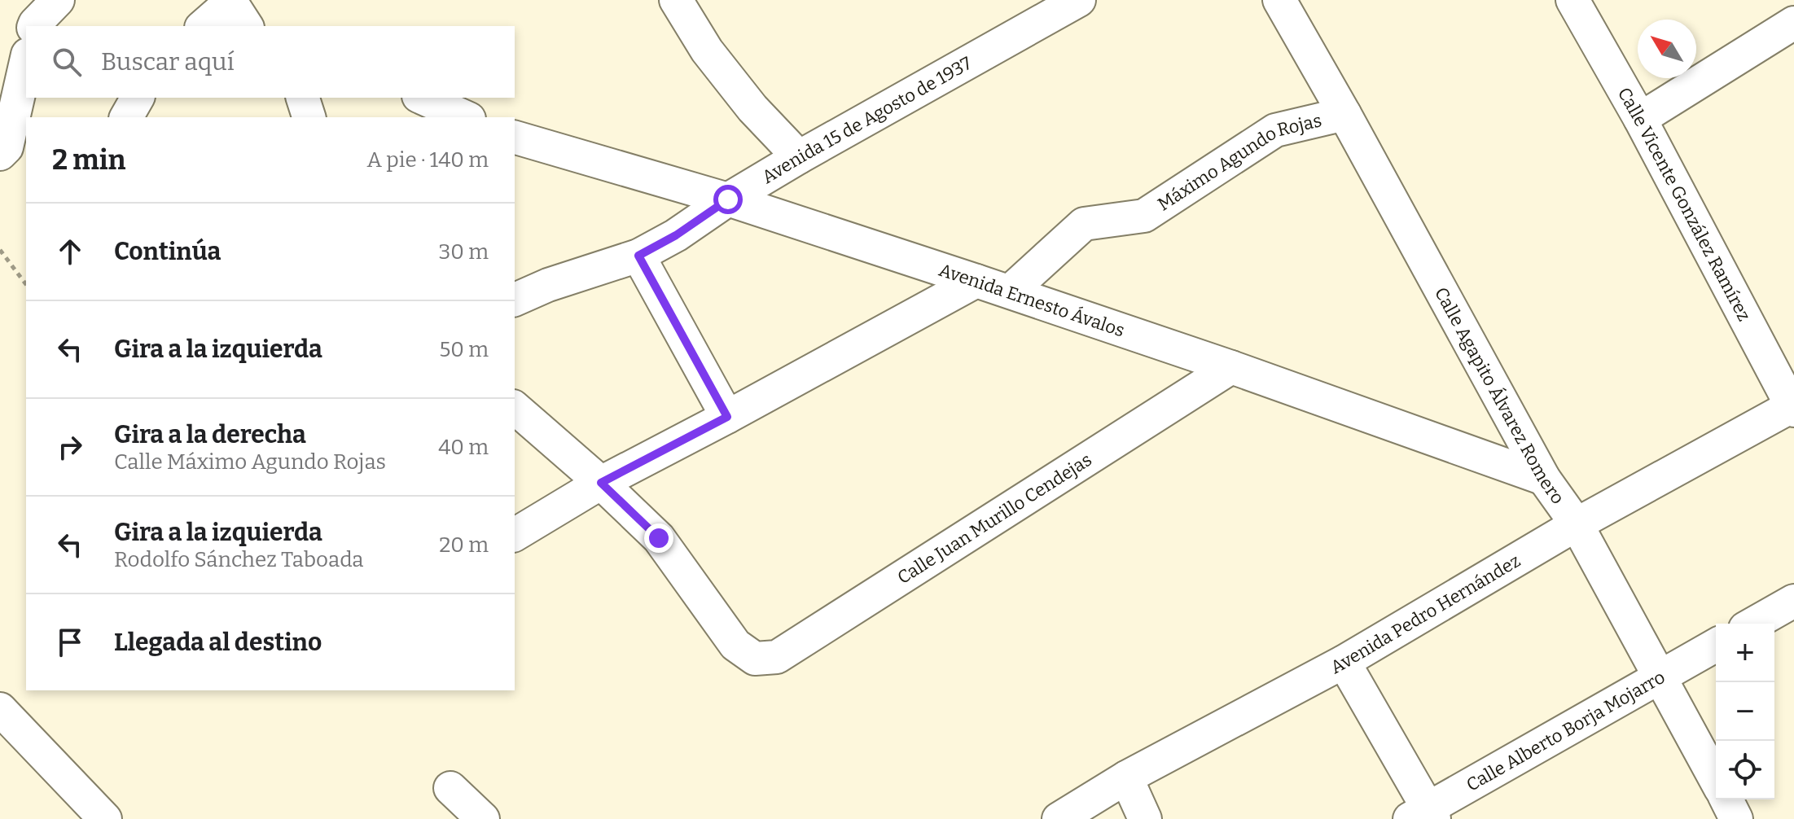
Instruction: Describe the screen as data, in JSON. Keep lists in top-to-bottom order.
{
  "streets": {
    "street": [
      "Avenida 15 de Agosto de 1937",
      "Máximo Agundo Rojas",
      "Calle Vicente González Ramírez",
      "Avenida Ernesto Ávalos",
      "Calle Agapito Álvarez Romero",
      "Calle Juan Murillo Cendejas",
      "Avenida Pedro Hernández",
      "Calle Alberto Borja Mojarro"
    ]
  },
  "crossings": [
    ["Avenida 15 de Agosto de 1937", "Avenida Ernesto Ávalos"],
    ["Máximo Agundo Rojas", "Avenida Ernesto Ávalos"],
    ["Máximo Agundo Rojas", "Calle Agapito Álvarez Romero"],
    ["Calle Vicente González Ramírez", "Avenida Pedro Hernández"],
    ["Avenida Ernesto Ávalos", "Calle Agapito Álvarez Romero"],
    ["Avenida Ernesto Ávalos", "Calle Juan Murillo Cendejas"],
    ["Calle Agapito Álvarez Romero", "Avenida Pedro Hernández"],
    ["Calle Agapito Álvarez Romero", "Calle Alberto Borja Mojarro"]
  ],
  "north": "top left",
  "page": {
    "search": "Buscar aquí",
    "heading": ["2 min", "A pie · 140 m"],
    "list": [
      ["Continúa", "30 m"],
      ["Gira a la izquierda", "50 m"],
      ["Gira a la derecha", "Calle Máximo Agundo Rojas", "40 m"],
      ["Gira a la izquierda", "Rodolfo Sánchez Taboada", "20 m"],
      "Llegada al destino"
    ],
    "map_buttons": ["+", "−"]
  }
}
